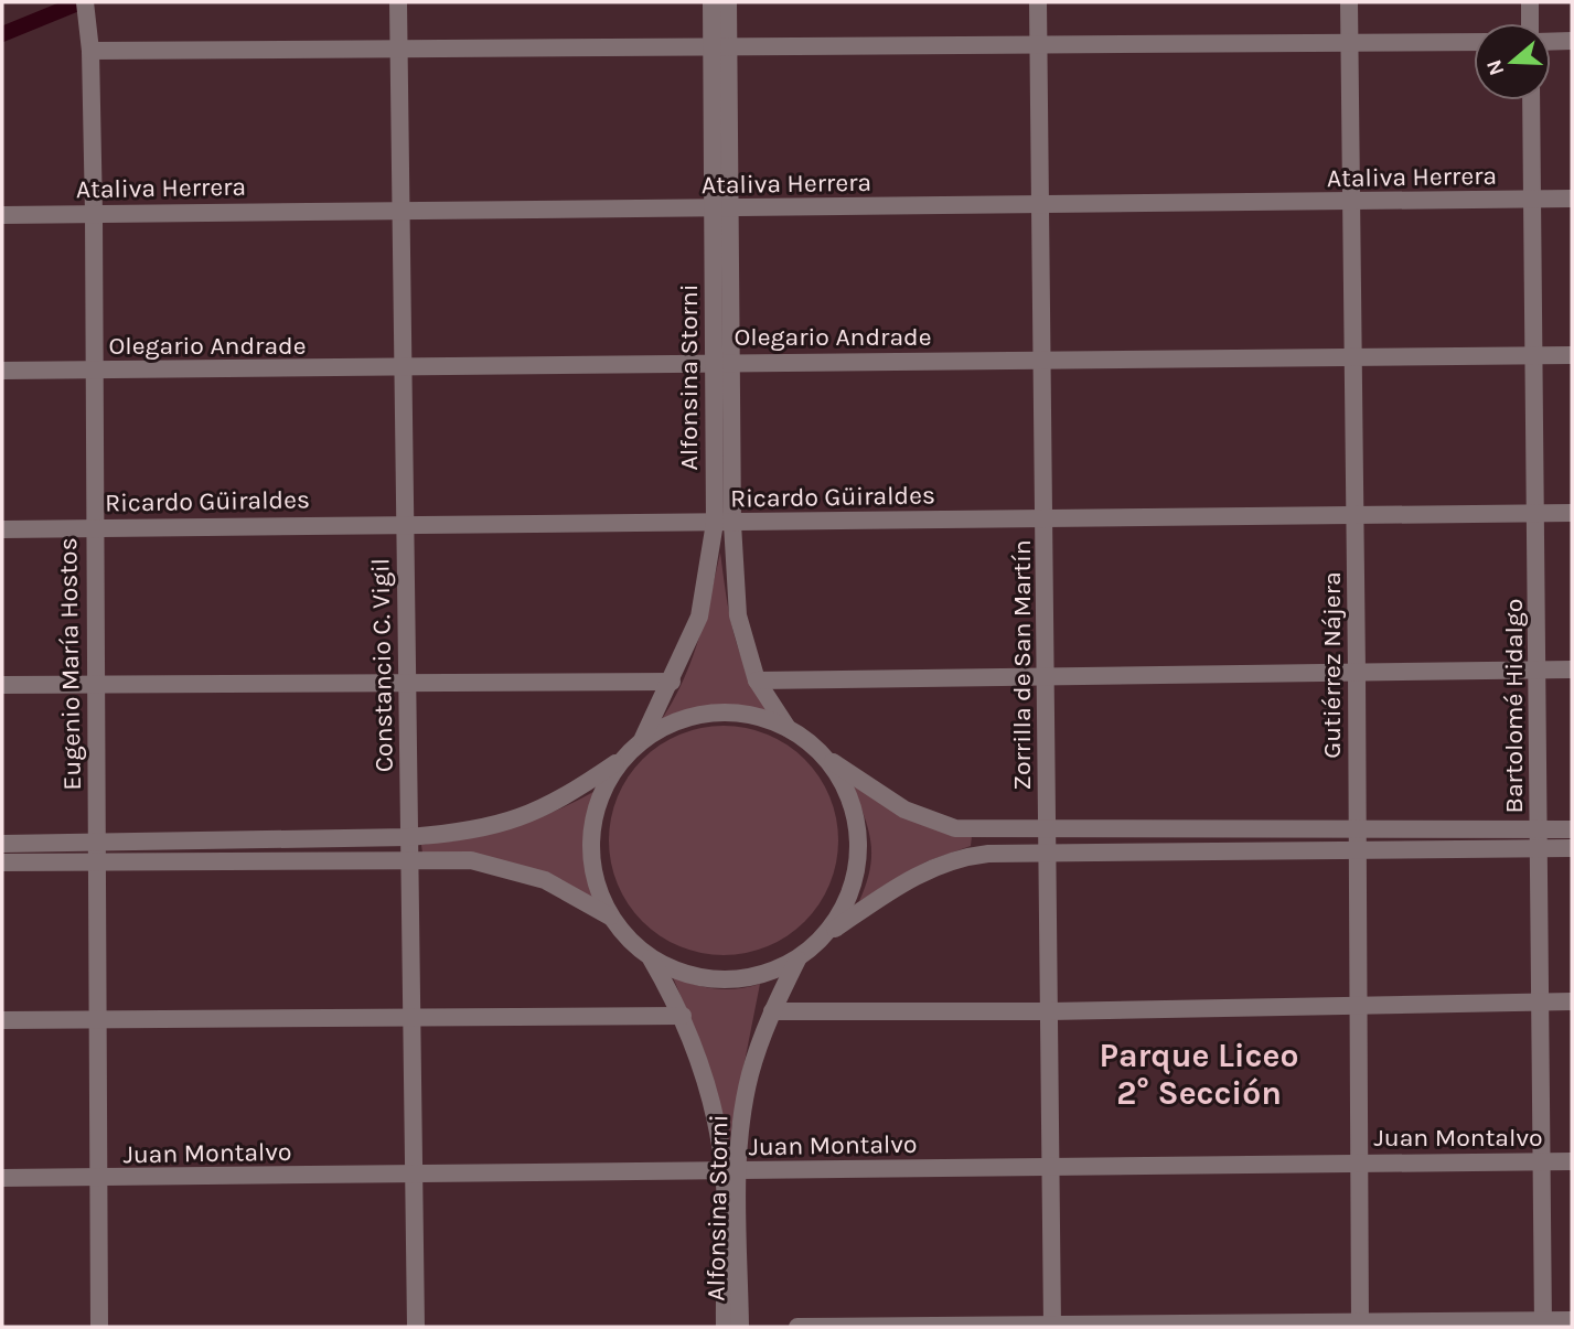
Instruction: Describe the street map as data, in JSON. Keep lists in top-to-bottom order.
{
  "streets": {
    "street": [
      "Ataliva Herrera",
      "Olegario Andrade",
      "Alfonsina Storni",
      "Ricardo Güiraldes",
      "Eugenio María Hostos",
      "Constancio C. Vigil",
      "Zorrilla de San Martín",
      "Gutiérrez Nájera",
      "Bartolomé Hidalgo",
      "Juan Montalvo"
    ]
  },
  "crossings": [
    ["Ataliva Herrera", "Alfonsina Storni"],
    ["Ataliva Herrera", "Eugenio María Hostos"],
    ["Ataliva Herrera", "Constancio C. Vigil"],
    ["Ataliva Herrera", "Zorrilla de San Martín"],
    ["Ataliva Herrera", "Gutiérrez Nájera"],
    ["Ataliva Herrera", "Bartolomé Hidalgo"],
    ["Olegario Andrade", "Alfonsina Storni"],
    ["Olegario Andrade", "Eugenio María Hostos"],
    ["Olegario Andrade", "Constancio C. Vigil"],
    ["Olegario Andrade", "Zorrilla de San Martín"],
    ["Olegario Andrade", "Gutiérrez Nájera"],
    ["Olegario Andrade", "Bartolomé Hidalgo"],
    ["Alfonsina Storni", "Ricardo Güiraldes"],
    ["Alfonsina Storni", "Juan Montalvo"],
    ["Ricardo Güiraldes", "Eugenio María Hostos"],
    ["Ricardo Güiraldes", "Constancio C. Vigil"],
    ["Ricardo Güiraldes", "Zorrilla de San Martín"],
    ["Ricardo Güiraldes", "Gutiérrez Nájera"],
    ["Ricardo Güiraldes", "Bartolomé Hidalgo"],
    ["Eugenio María Hostos", "Juan Montalvo"],
    ["Constancio C. Vigil", "Juan Montalvo"],
    ["Zorrilla de San Martín", "Juan Montalvo"],
    ["Gutiérrez Nájera", "Juan Montalvo"],
    ["Bartolomé Hidalgo", "Juan Montalvo"]
  ],
  "districts": ["Parque Liceo 2° Sección"],
  "north": "left"
}
